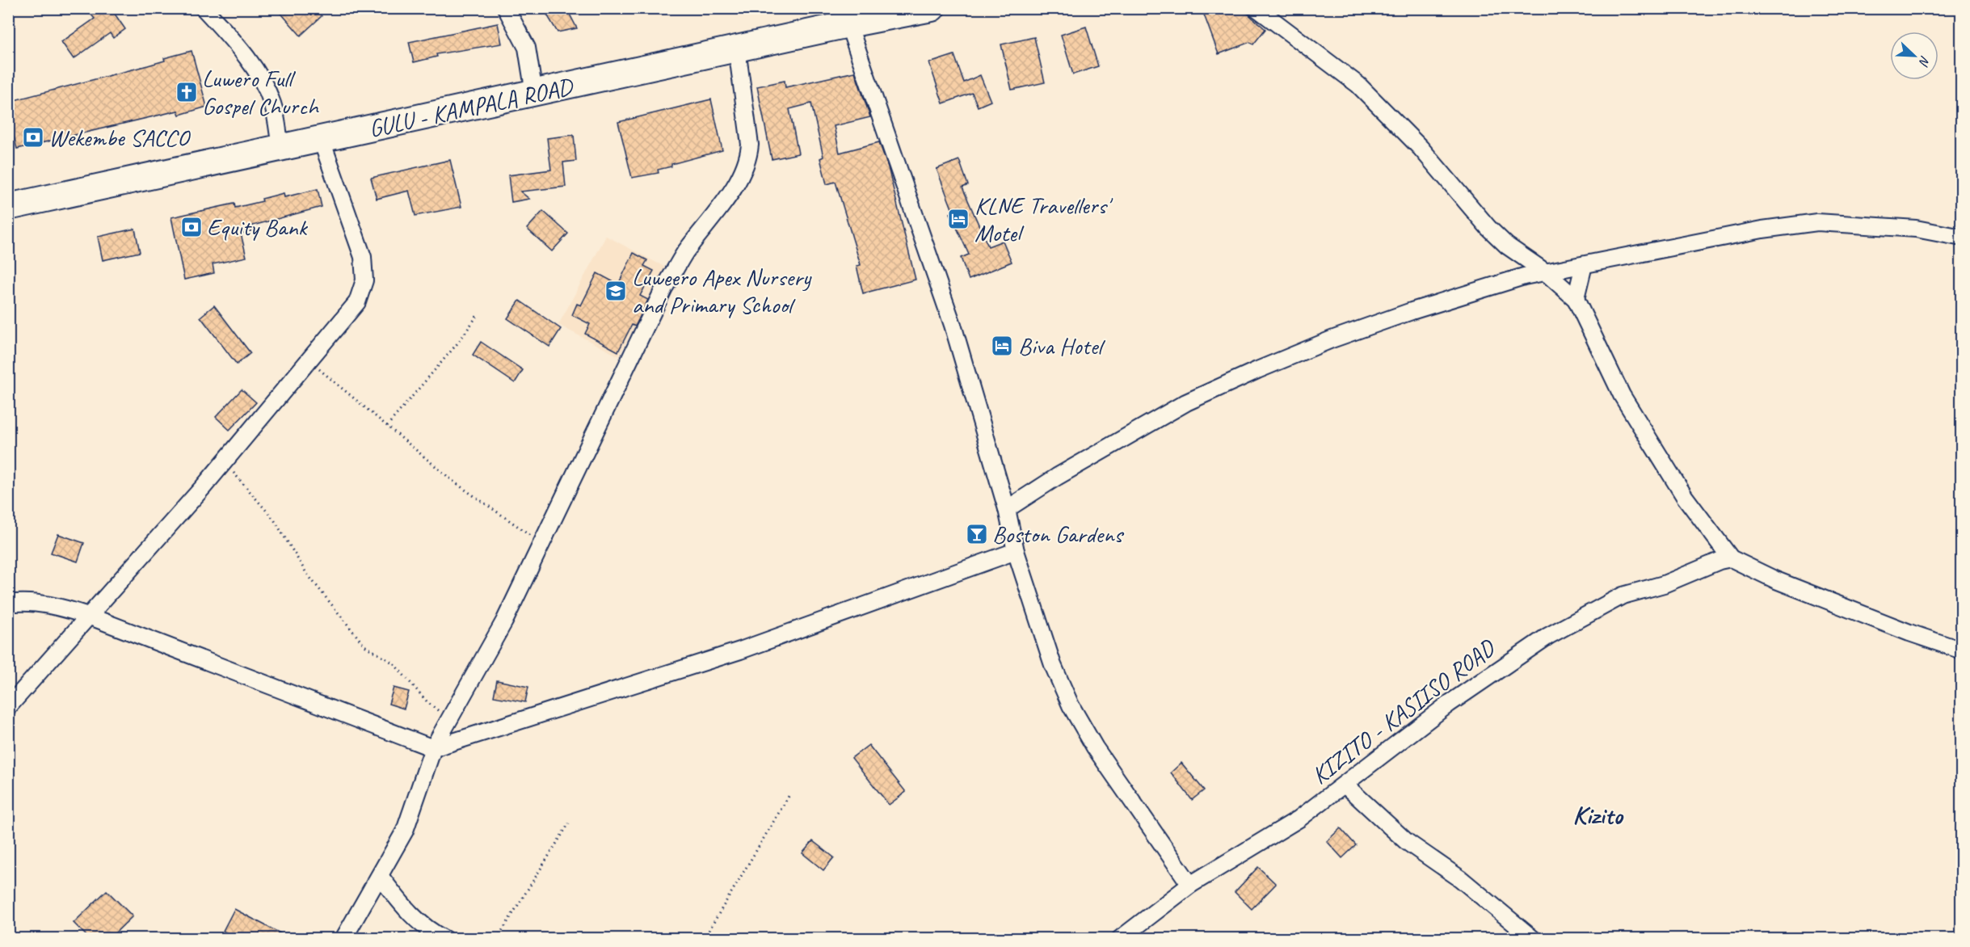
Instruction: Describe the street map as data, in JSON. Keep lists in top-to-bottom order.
{
  "streets": {
    "main road": ["GULU - KAMPALA ROAD"],
    "street": ["KIZITO - KASIISO ROAD"]
  },
  "districts": ["Kizito"],
  "places": {
    "church": ["Luwero Full Gospel Church"],
    "bank": ["Wekembe SACCO", "Equity Bank"],
    "hotel": ["KLNE Travellers' Motel", "Biva Hotel"],
    "school or university": ["Luweero Apex Nursery and Primary School"],
    "bar": ["Boston Gardens"]
  },
  "north": "bottom right"
}
